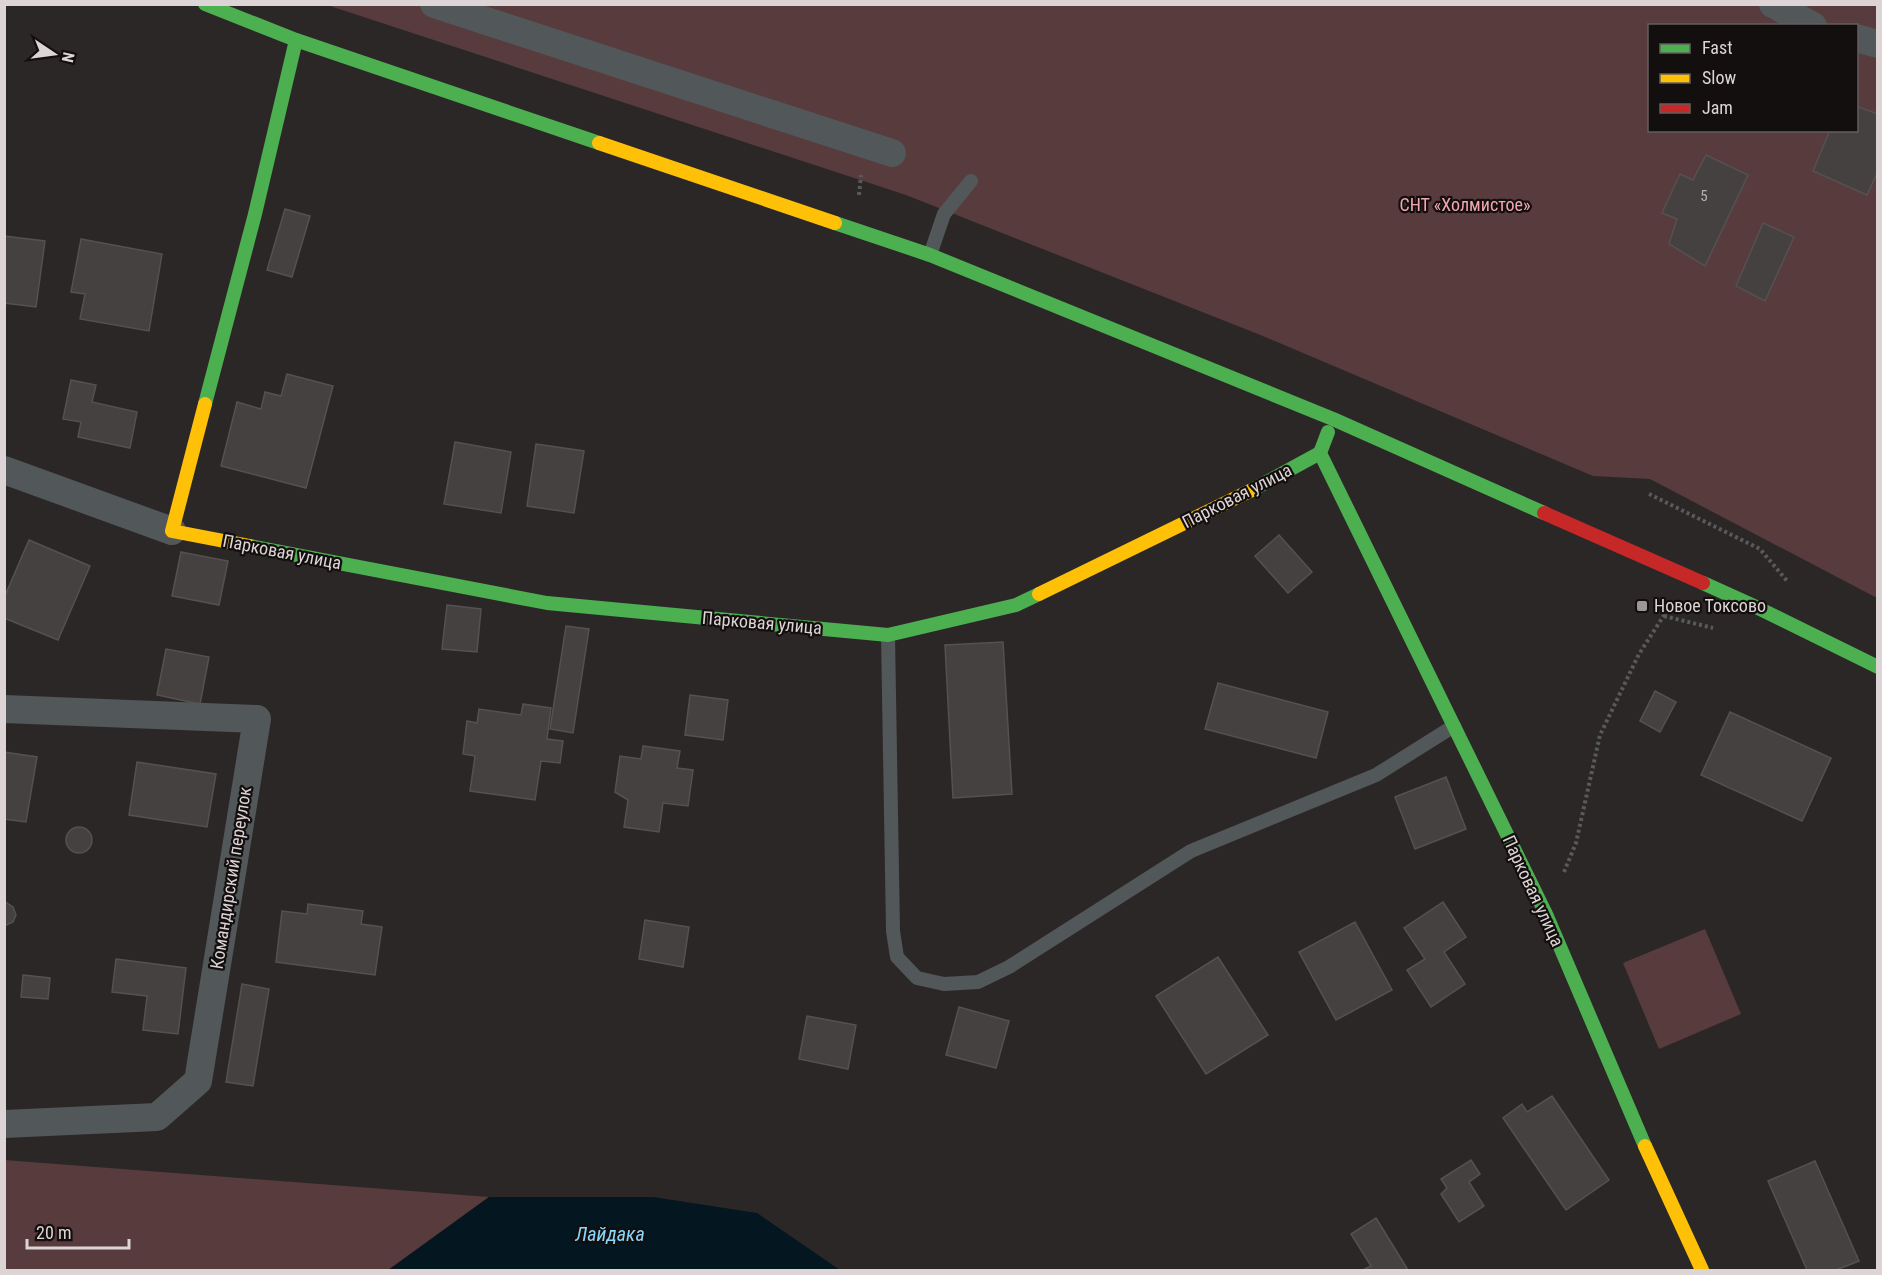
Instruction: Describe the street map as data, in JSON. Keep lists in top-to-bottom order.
{
  "streets": {
    "street": ["Парковая улица", "Командирский переулок"]
  },
  "water": ["Лайдака"],
  "parks": ["СНТ «Холмистое»"],
  "places": {
    "transit": ["Новое Токсово"]
  },
  "house_numbers": ["5"],
  "legend": ["Fast", "Slow", "Jam"],
  "scale_bar": "20 m",
  "north": "right"
}
